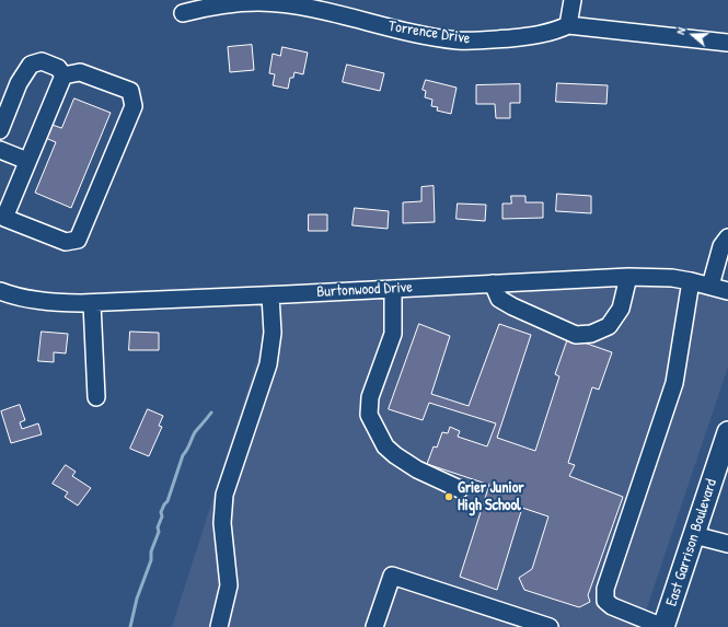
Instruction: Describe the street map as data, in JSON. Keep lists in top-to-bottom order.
{
  "streets": {
    "main road": ["East Garrison Boulevard"],
    "street": ["Torrence Drive", "Burtonwood Drive"]
  },
  "places": ["Grier Junior High School"],
  "north": "left"
}
